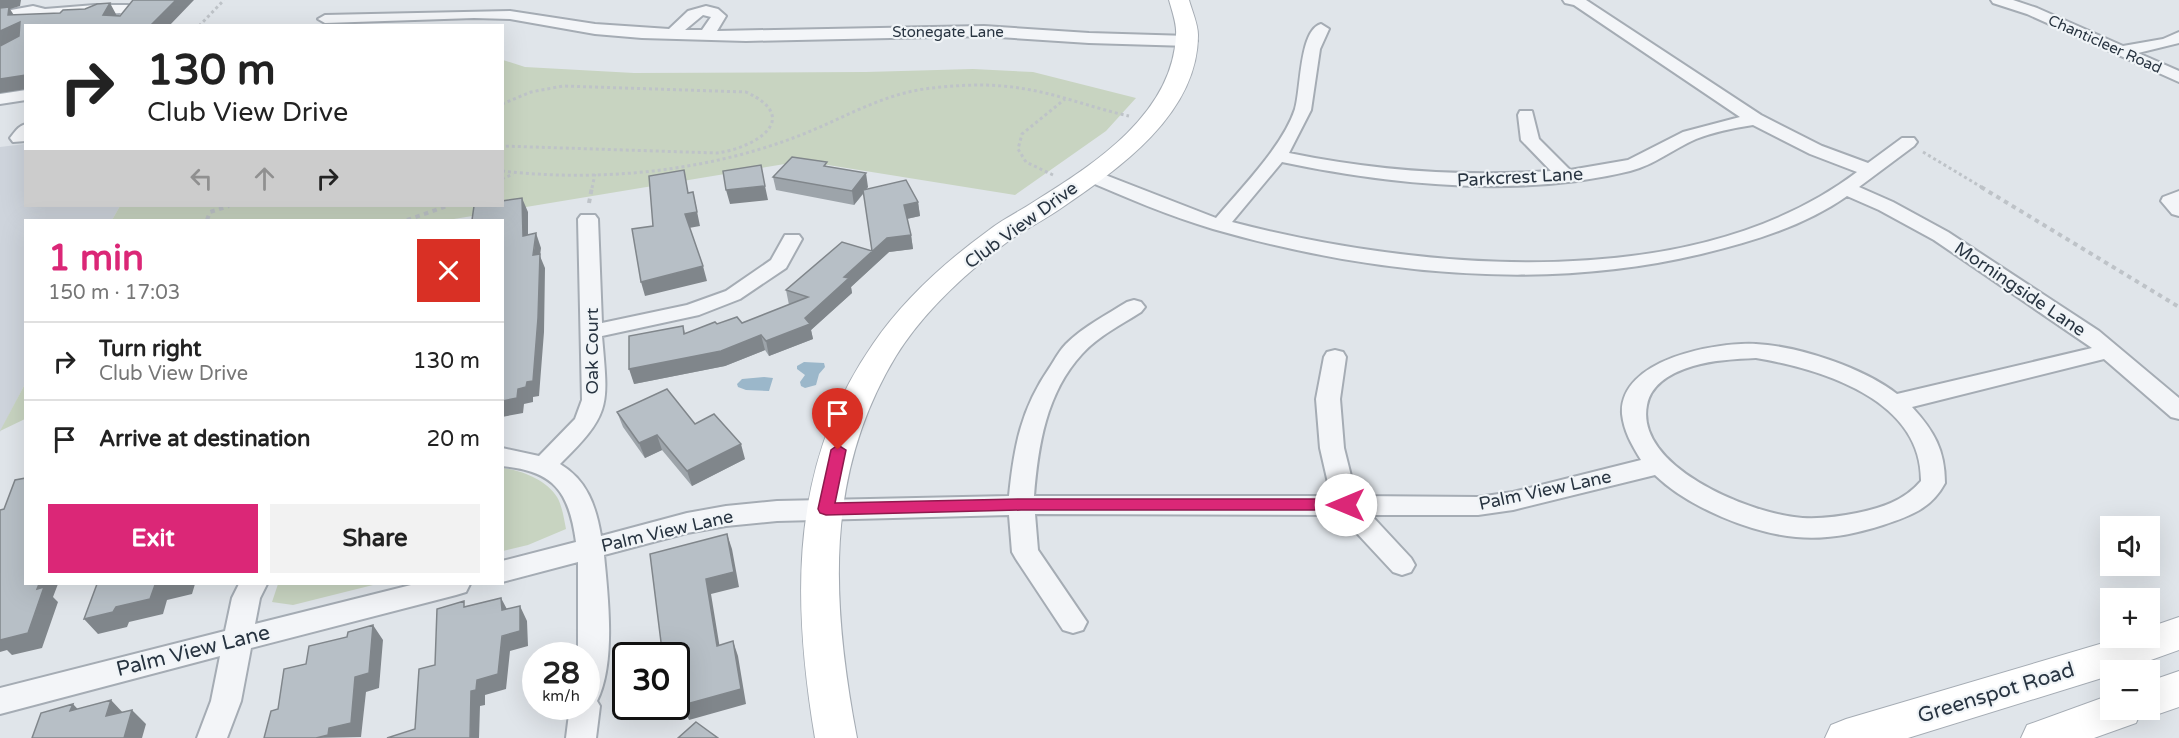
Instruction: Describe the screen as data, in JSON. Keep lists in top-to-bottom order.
{
  "streets": {
    "street": [
      "Stonegate Lane",
      "Chanticleer Road",
      "Parkcrest Lane",
      "Club View Drive",
      "Morningside Lane",
      "Oak Court",
      "Palm View Lane",
      "Greenspot Road"
    ]
  },
  "crossings": [
    ["Stonegate Lane", "Club View Drive"],
    ["Club View Drive", "Palm View Lane"]
  ],
  "page": {
    "turn": ["130 m", "Club View Drive"],
    "heading": ["1 min", "150 m · 17:03"],
    "list": [
      {
        "name": "Turn right",
        "note": "Club View Drive",
        "value": "130 m"
      },
      {
        "name": "Arrive at destination",
        "value": "20 m"
      }
    ],
    "buttons": ["Exit", "Share"],
    "map_buttons": ["+", "−"],
    "speed": "28 km/h",
    "limit": "30"
  }
}
